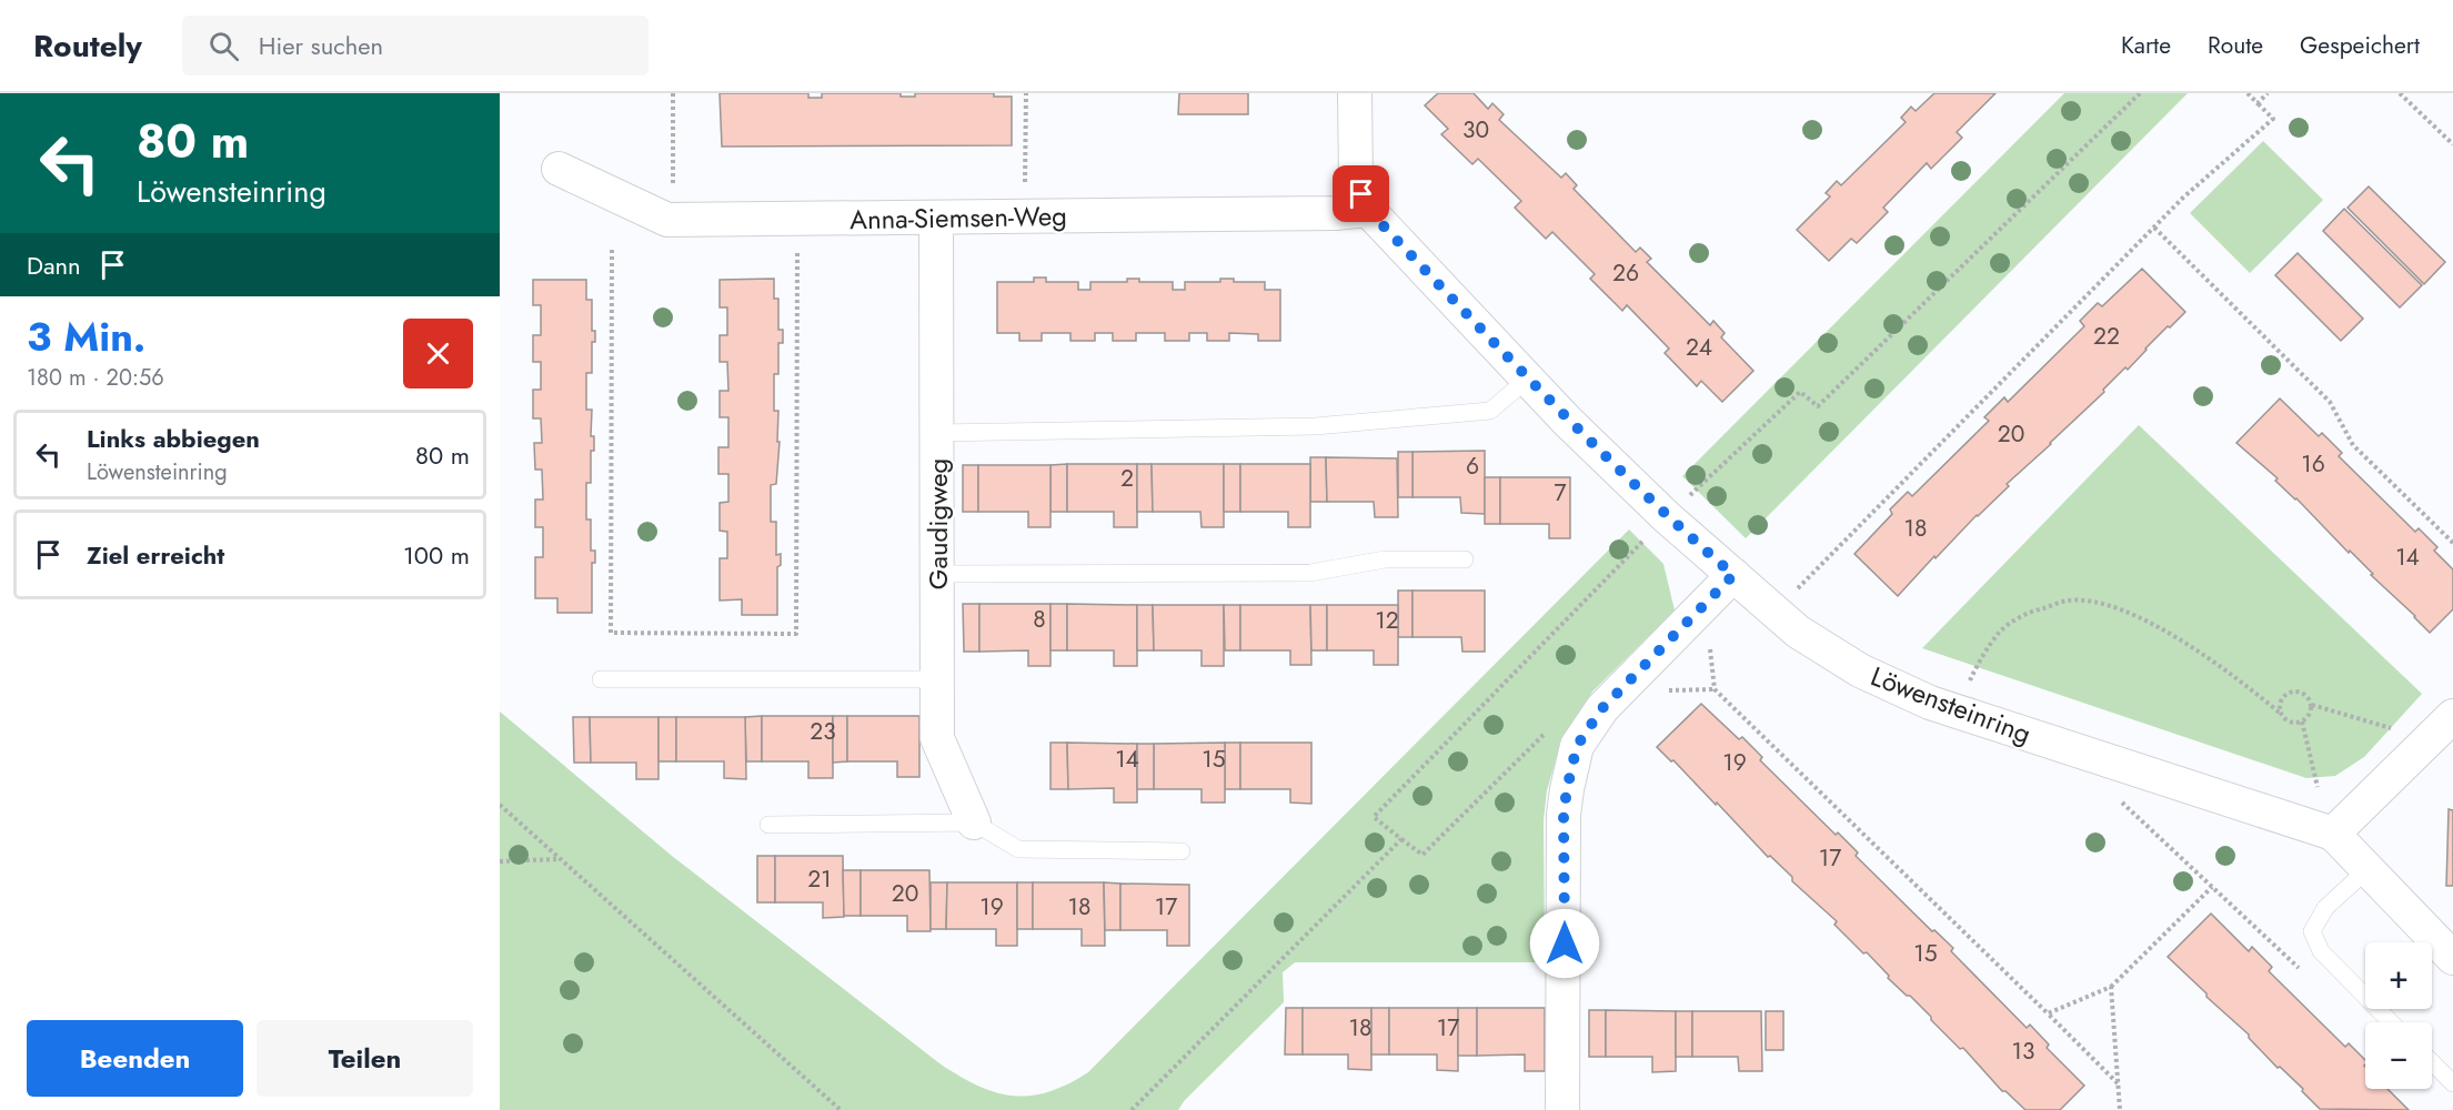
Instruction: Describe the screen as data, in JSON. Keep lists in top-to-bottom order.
{
  "streets": {
    "street": ["Anna-Siemsen-Weg", "Gaudigweg", "Löwensteinring"]
  },
  "crossings": [
    ["Anna-Siemsen-Weg", "Gaudigweg"],
    ["Anna-Siemsen-Weg", "Löwensteinring"]
  ],
  "house_numbers": [
    "30",
    "26",
    "22",
    "24",
    "20",
    "16",
    "6",
    "2",
    "7",
    "18",
    "14",
    "8",
    "12",
    "23",
    "14",
    "15",
    "19",
    "17",
    "21",
    "20",
    "19",
    "18",
    "17",
    "15",
    "18",
    "17",
    "13"
  ],
  "page": {
    "header": "Routely",
    "search": "Hier suchen",
    "nav": ["Karte", "Route", "Gespeichert"],
    "turn": ["80 m", "Löwensteinring"],
    "then": "Dann",
    "heading": ["3 Min.", "180 m · 20:56"],
    "list": [
      {
        "name": "Links abbiegen",
        "note": "Löwensteinring",
        "value": "80 m"
      },
      {
        "name": "Ziel erreicht",
        "value": "100 m"
      }
    ],
    "map_buttons": ["+", "−"],
    "buttons": ["Beenden", "Teilen"]
  }
}
